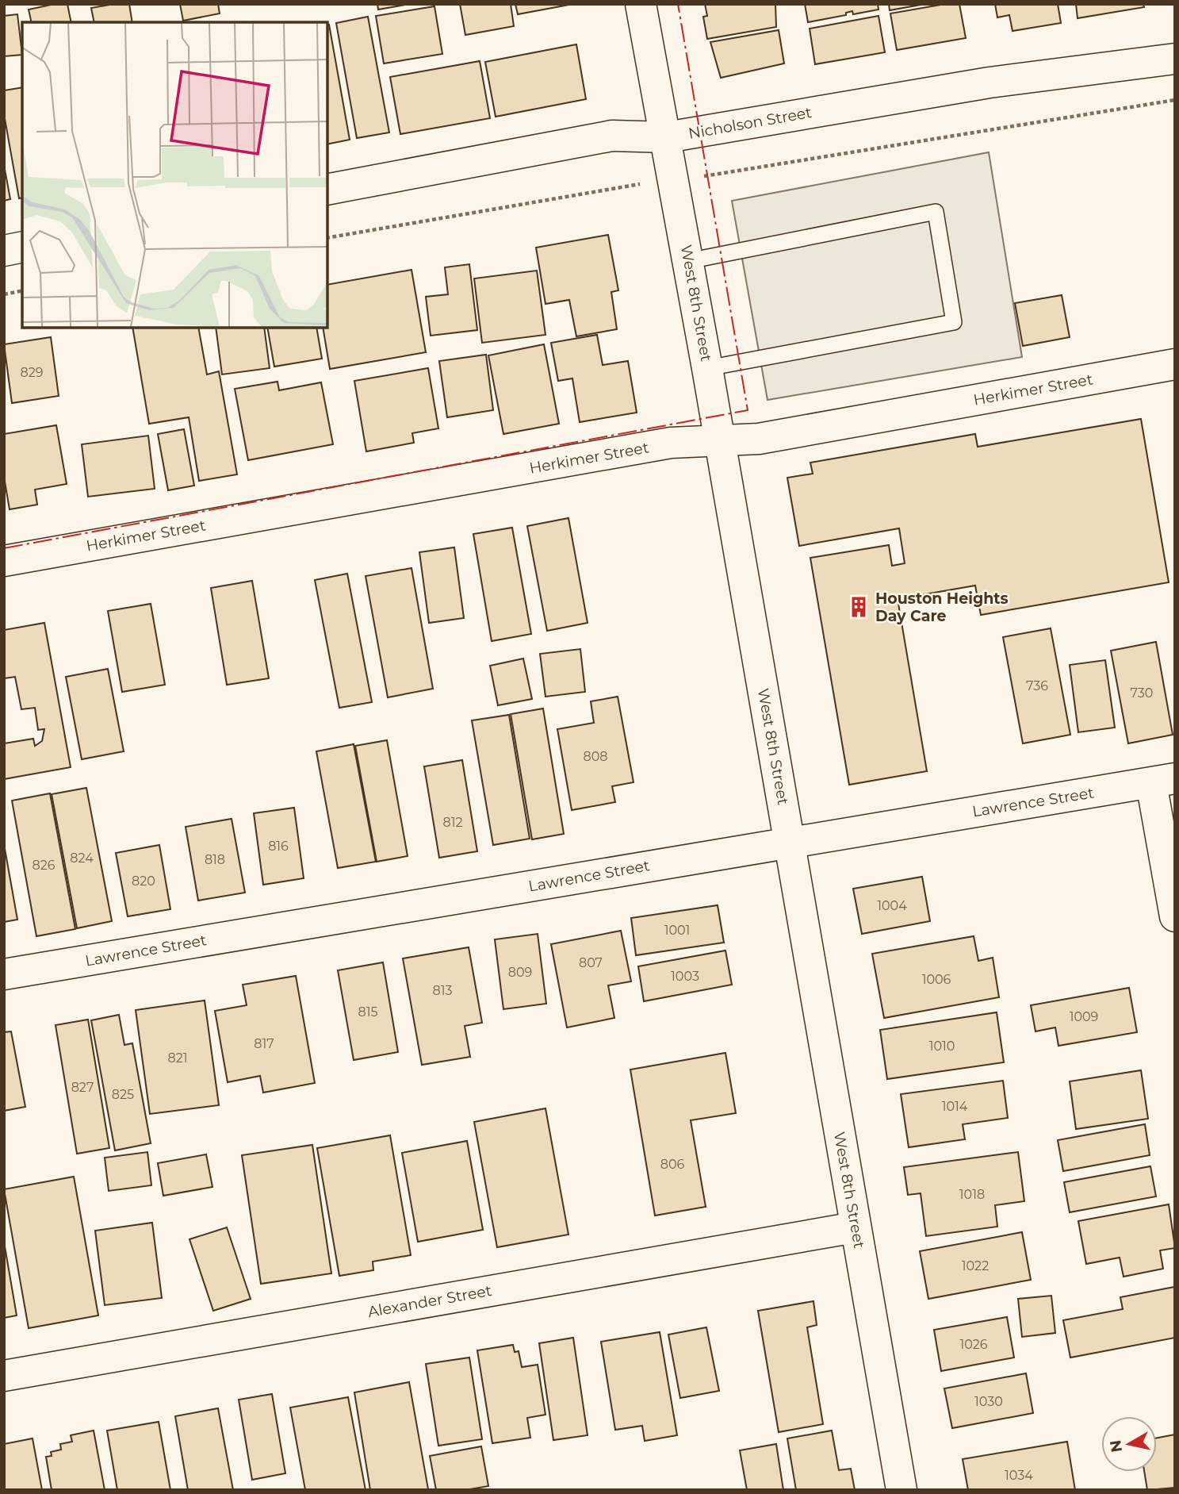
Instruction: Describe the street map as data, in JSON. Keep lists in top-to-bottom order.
{
  "streets": {
    "street": [
      "Nicholson Street",
      "West 8th Street",
      "Herkimer Street",
      "Lawrence Street",
      "Alexander Street"
    ]
  },
  "crossings": [
    ["Nicholson Street", "West 8th Street"],
    ["West 8th Street", "Herkimer Street"],
    ["West 8th Street", "Lawrence Street"],
    ["West 8th Street", "Alexander Street"]
  ],
  "places": {
    "building": ["Houston Heights Day Care"]
  },
  "house_numbers": [
    "829",
    "736",
    "730",
    "808",
    "812",
    "816",
    "824",
    "818",
    "826",
    "820",
    "1004",
    "1001",
    "807",
    "809",
    "1003",
    "1006",
    "813",
    "815",
    "1009",
    "817",
    "1010",
    "821",
    "827",
    "825",
    "1014",
    "806",
    "1018",
    "1022",
    "1026",
    "1030",
    "1034"
  ],
  "north": "left"
}
